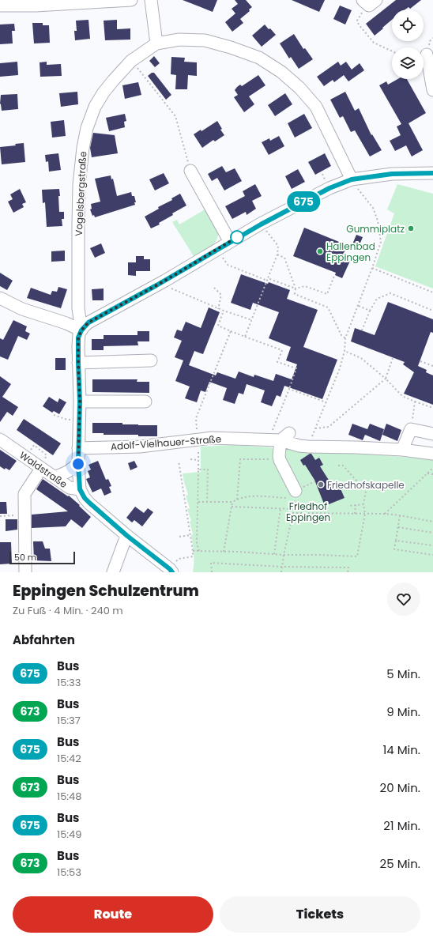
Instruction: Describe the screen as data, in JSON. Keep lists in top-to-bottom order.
{
  "streets": {
    "street": ["Vogelsbergstraße", "Adolf-Vielhauer-Straße", "Waldstraße"]
  },
  "crossings": [
    ["Vogelsbergstraße", "Adolf-Vielhauer-Straße"],
    ["Vogelsbergstraße", "Waldstraße"]
  ],
  "parks": ["Friedhof Eppingen"],
  "places": ["Gummiplatz", "Hallenbad Eppingen", "Friedhofskapelle"],
  "lines": ["bus line 675"],
  "scale_bar": "50 m",
  "page": {
    "on_map": "675",
    "scale": "50 m",
    "heading": [
      ["Eppingen Schulzentrum", "Zu Fuß · 4 Min. · 240 m"],
      "Abfahrten"
    ],
    "list": [
      {
        "mark": "675",
        "name": "Bus",
        "note": "15:33",
        "value": "5 Min."
      },
      {
        "mark": "673",
        "name": "Bus",
        "note": "15:37",
        "value": "9 Min."
      },
      {
        "mark": "675",
        "name": "Bus",
        "note": "15:42",
        "value": "14 Min."
      },
      {
        "mark": "673",
        "name": "Bus",
        "note": "15:48",
        "value": "20 Min."
      },
      {
        "mark": "675",
        "name": "Bus",
        "note": "15:49",
        "value": "21 Min."
      },
      {
        "mark": "673",
        "name": "Bus",
        "note": "15:53",
        "value": "25 Min."
      }
    ],
    "buttons": ["Route", "Tickets"]
  }
}
